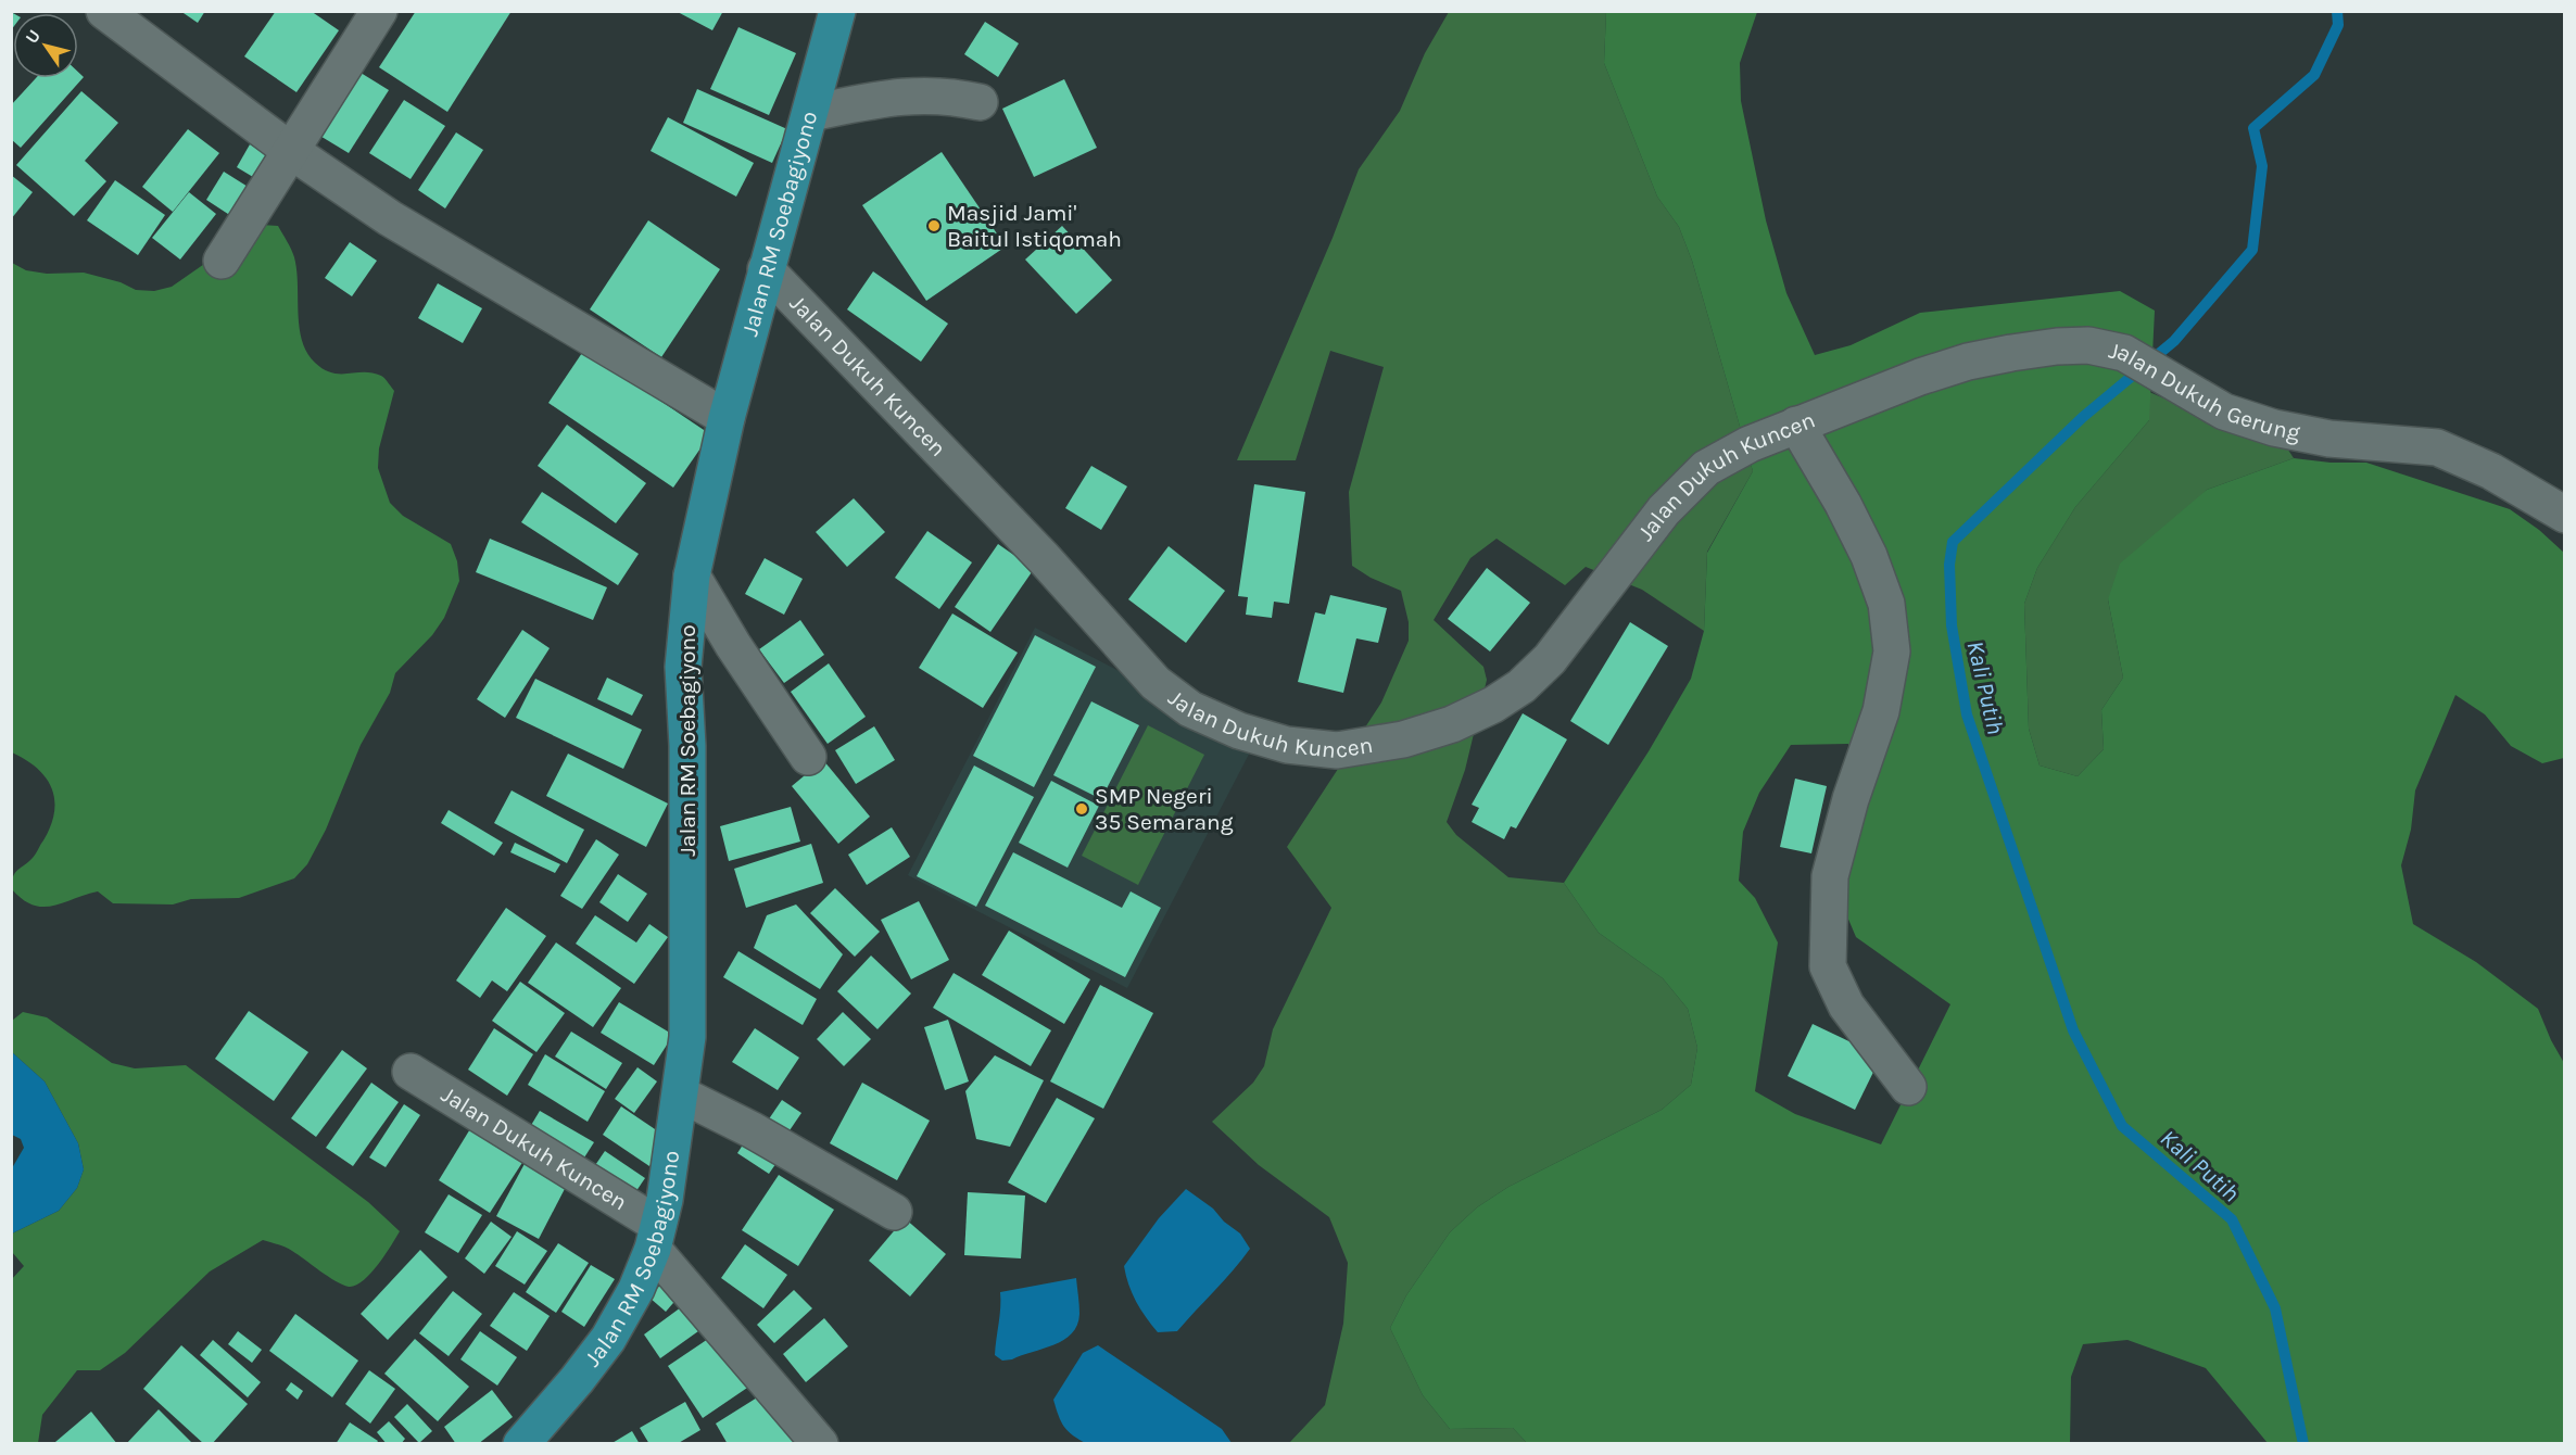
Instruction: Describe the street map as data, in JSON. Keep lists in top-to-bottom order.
{
  "streets": {
    "main road": ["Jalan RM Soebagiyono"],
    "street": ["Jalan Dukuh Kuncen", "Jalan Dukuh Gerung"]
  },
  "crossings": [
    ["Jalan RM Soebagiyono", "Jalan Dukuh Kuncen"],
    ["Jalan Dukuh Kuncen", "Jalan Dukuh Gerung"]
  ],
  "water": ["Kali Putih"],
  "places": ["Masjid Jami' Baitul Istiqomah", "SMP Negeri 35 Semarang"],
  "north": "top left"
}
